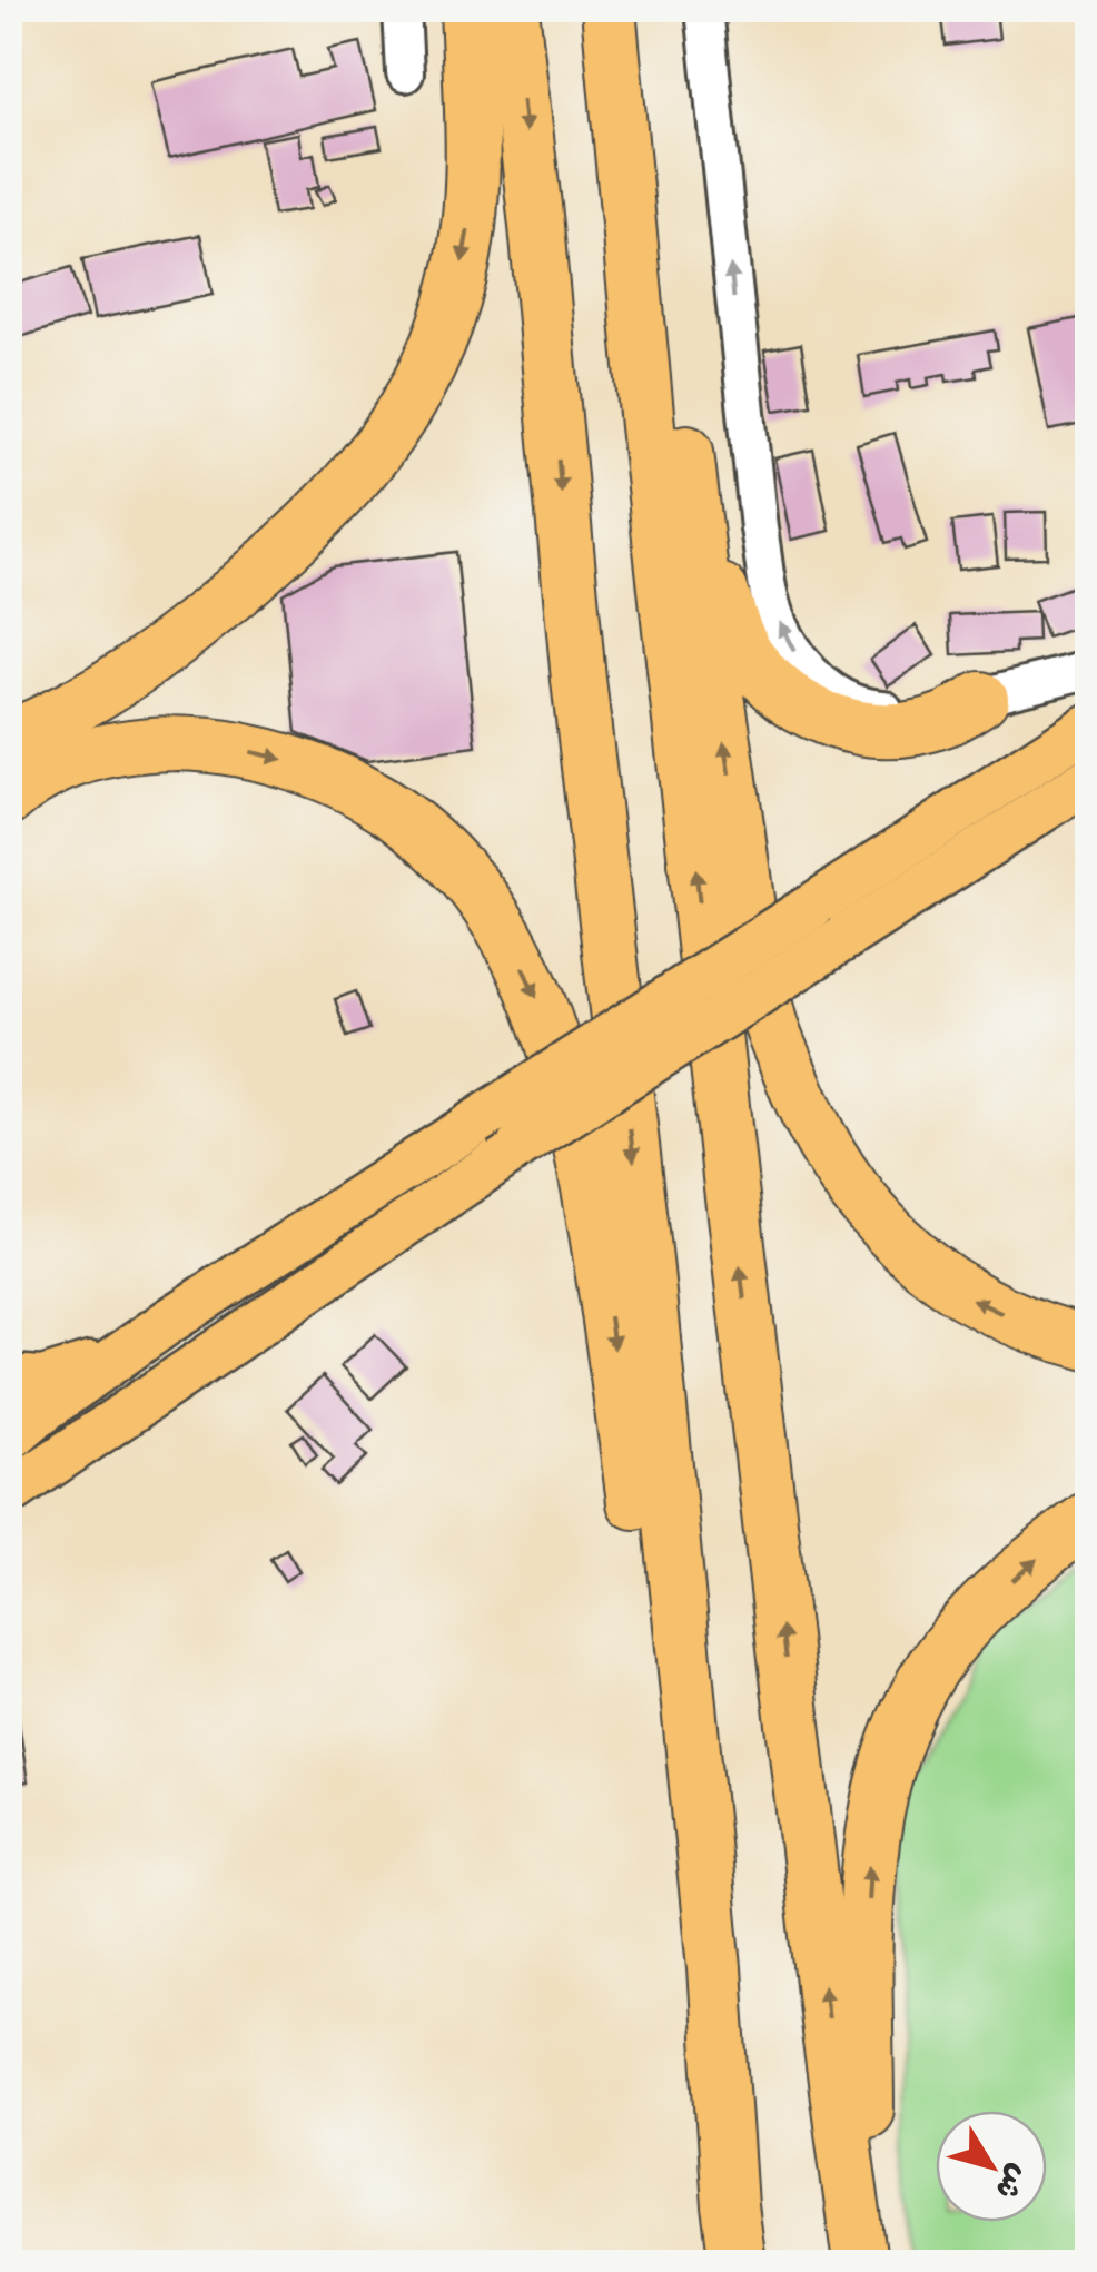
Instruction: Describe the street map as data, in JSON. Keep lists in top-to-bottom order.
{
  "north": "bottom right"
}
